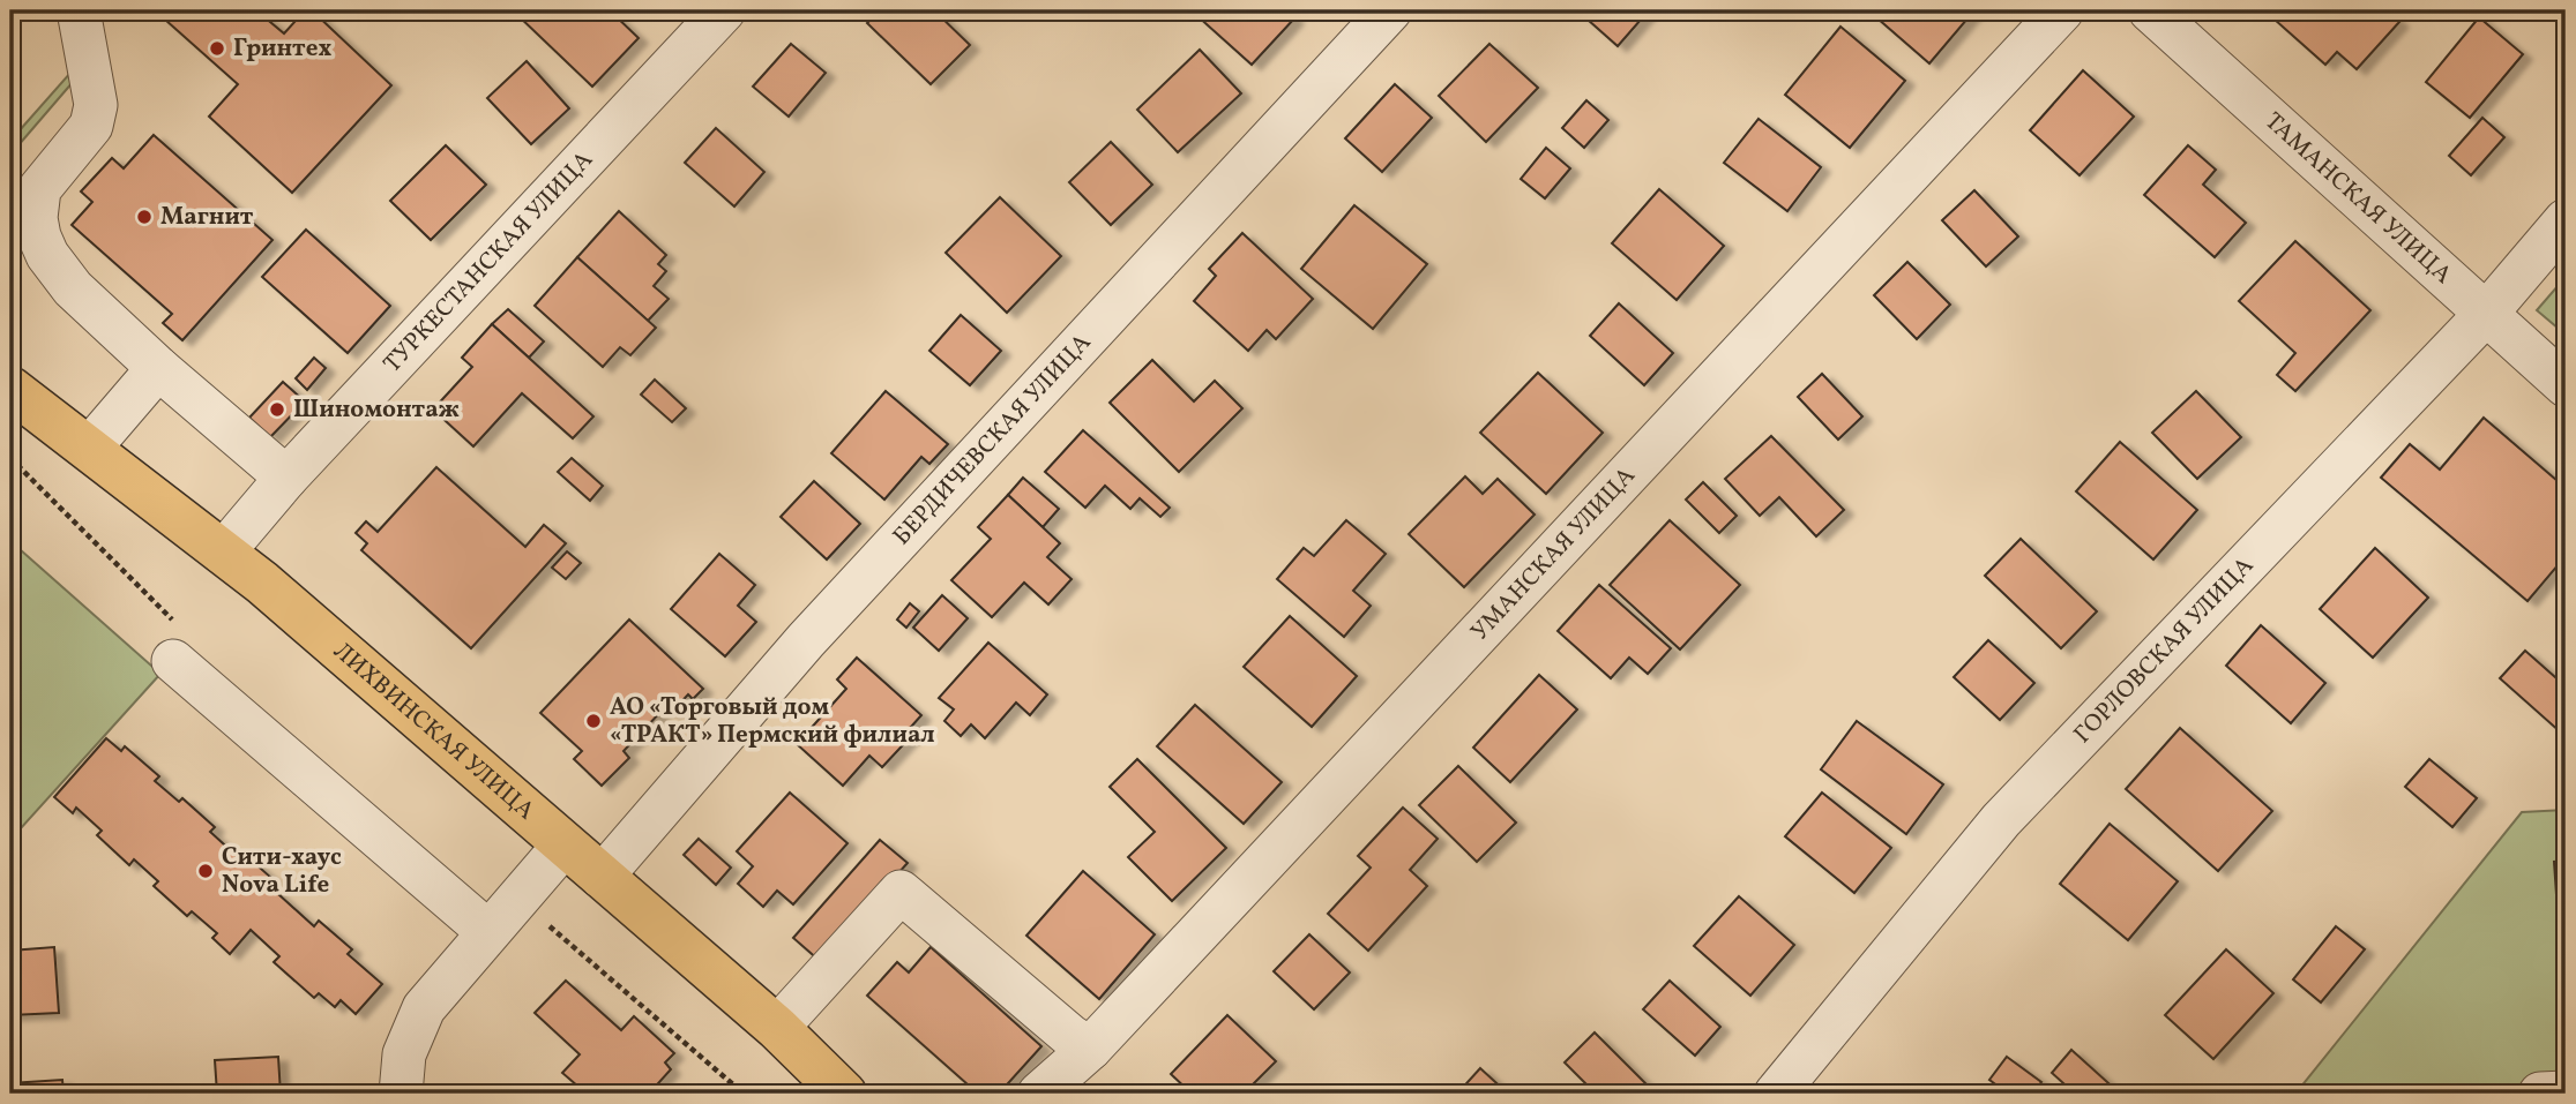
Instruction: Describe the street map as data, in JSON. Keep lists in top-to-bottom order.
{
  "streets": {
    "main road": ["ЛИХВИНСКАЯ УЛИЦА"],
    "street": [
      "ТАМАНСКАЯ УЛИЦА",
      "ТУРКЕСТАНСКАЯ УЛИЦА",
      "БЕРДИЧЕВСКАЯ УЛИЦА",
      "УМАНСКАЯ УЛИЦА",
      "ГОРЛОВСКАЯ УЛИЦА"
    ]
  },
  "crossings": [
    ["ТАМАНСКАЯ УЛИЦА", "ГОРЛОВСКАЯ УЛИЦА"],
    ["ТУРКЕСТАНСКАЯ УЛИЦА", "ЛИХВИНСКАЯ УЛИЦА"],
    ["БЕРДИЧЕВСКАЯ УЛИЦА", "ЛИХВИНСКАЯ УЛИЦА"]
  ],
  "places": [
    "Гринтех",
    "Магнит",
    "Шинoмонтаж",
    "АО «Торговый дом «ТРАКТ» Пермский филиал",
    "Сити-хаус Nova Life"
  ]
}
